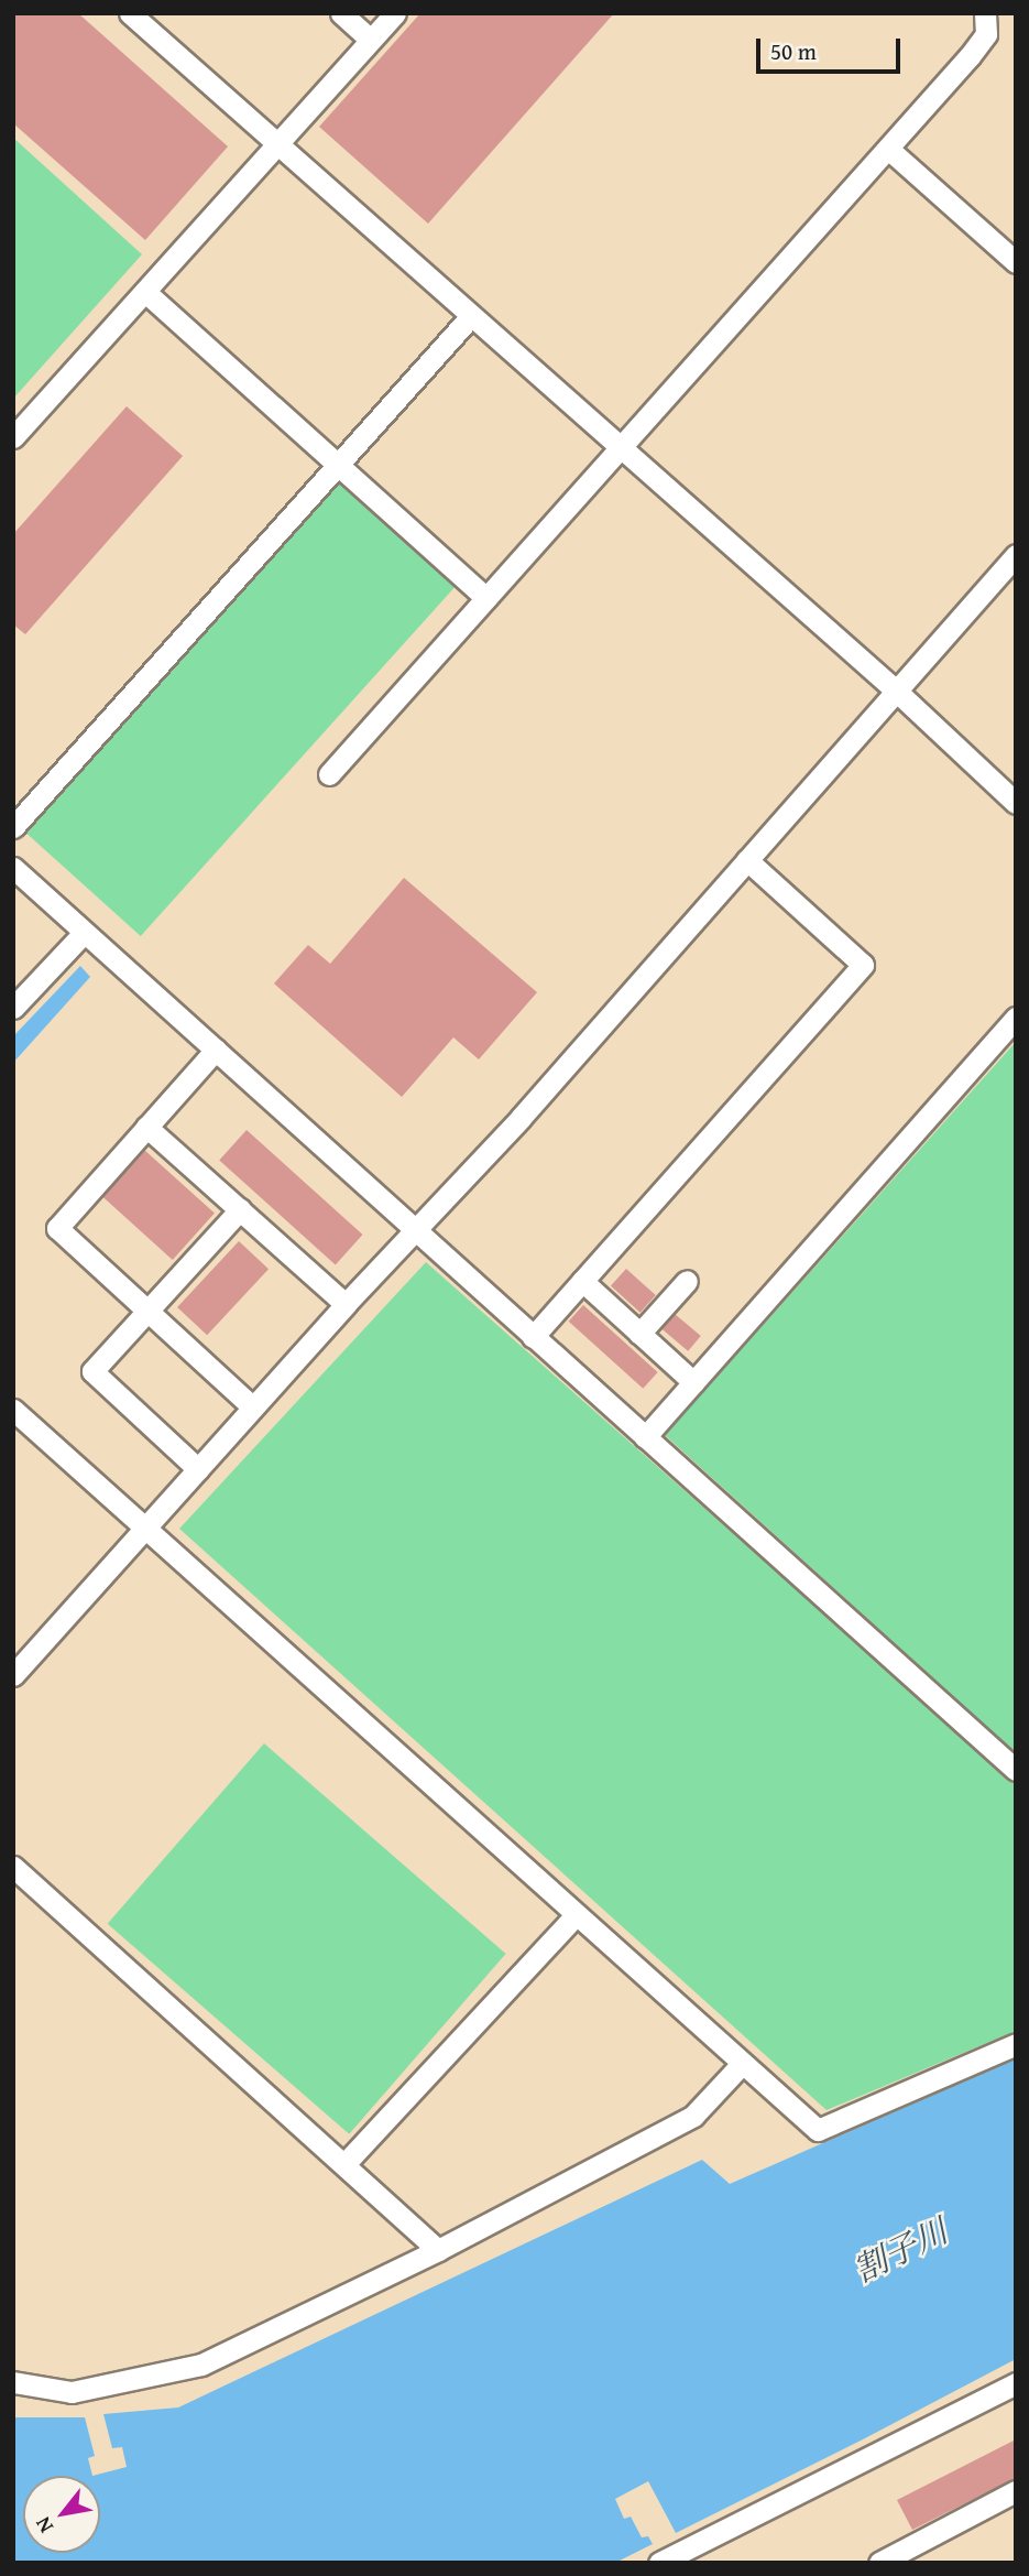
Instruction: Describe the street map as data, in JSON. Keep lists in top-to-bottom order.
{
  "water": ["割子川"],
  "scale_bar": "50 m",
  "north": "bottom left"
}
